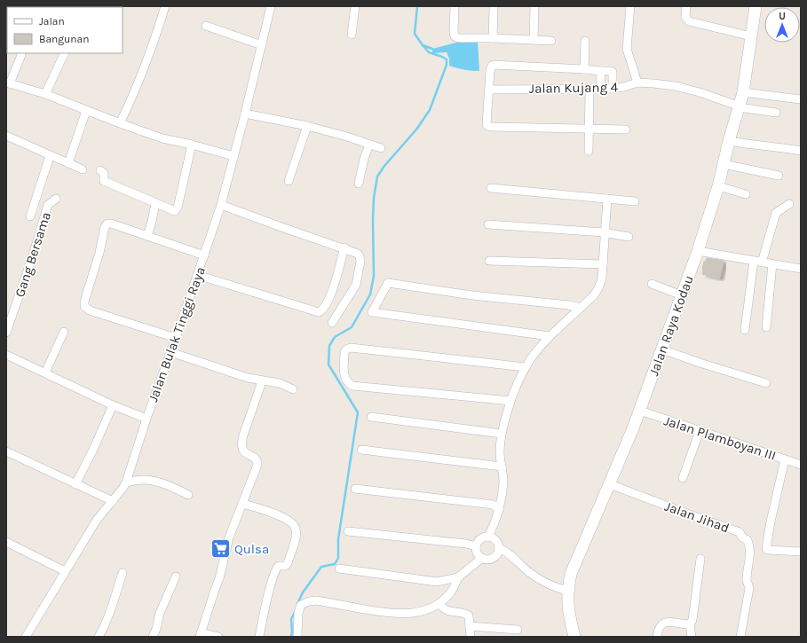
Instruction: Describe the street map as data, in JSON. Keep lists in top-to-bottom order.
{
  "streets": {
    "street": [
      "Jalan Kujang 4",
      "Gang Bersama",
      "Jalan Raya Kodau",
      "Jalan Bulak Tinggi Raya",
      "Jalan Plamboyan III",
      "Jalan Jihad"
    ]
  },
  "crossings": [
    ["Jalan Kujang 4", "Jalan Raya Kodau"],
    ["Jalan Raya Kodau", "Jalan Plamboyan III"],
    ["Jalan Raya Kodau", "Jalan Jihad"]
  ],
  "places": {
    "supermarket": ["Qulsa"]
  },
  "legend": ["Jalan", "Bangunan"],
  "north": "top"
}
